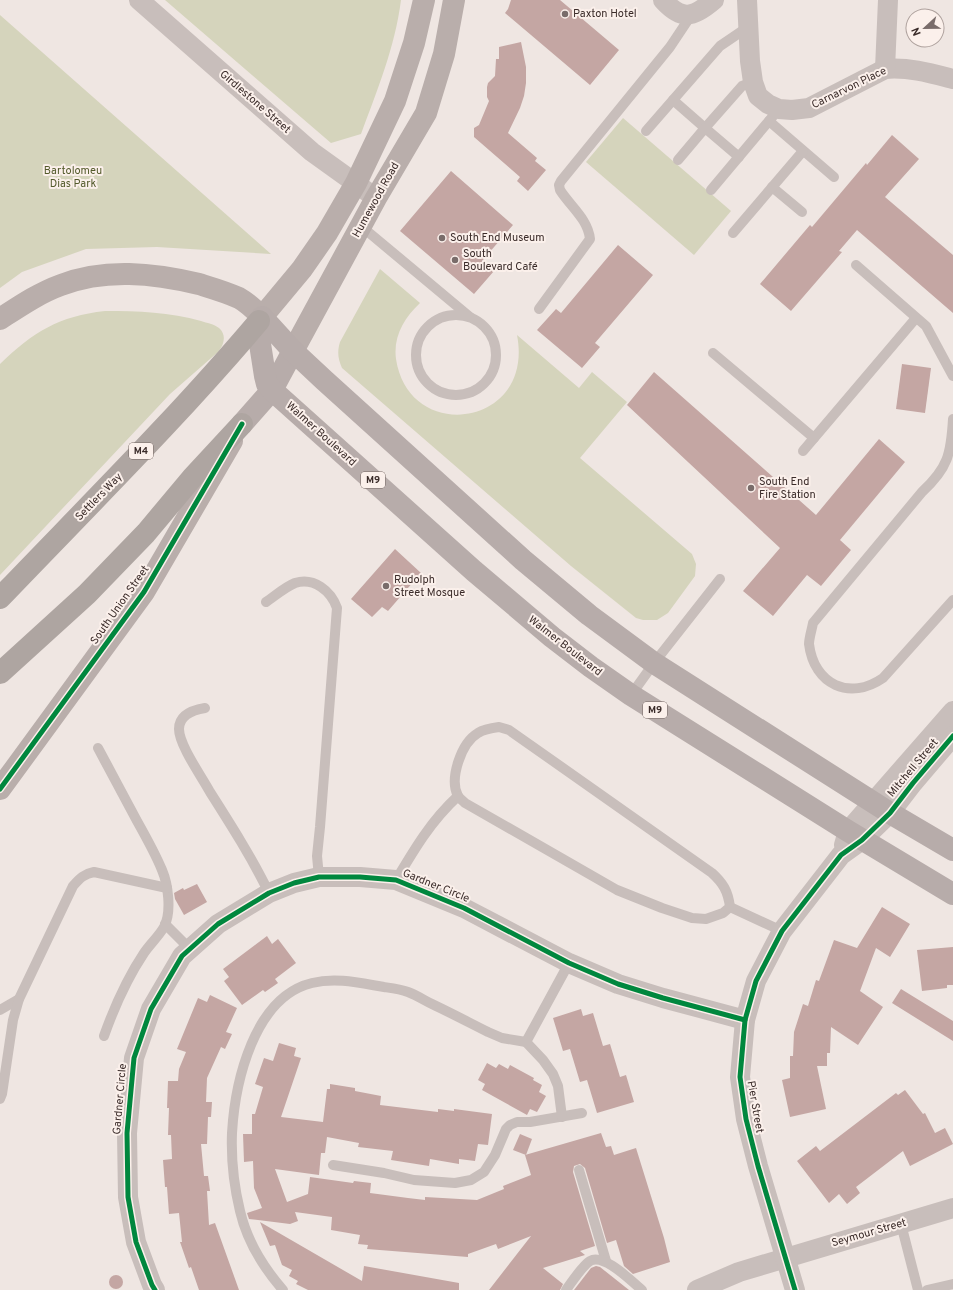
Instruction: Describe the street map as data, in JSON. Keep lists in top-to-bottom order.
{
  "streets": {
    "highway": ["M4", "Settlers Way"],
    "main road": [
      "Humewood Road",
      "Walmer Boulevard",
      "M9",
      "South Union Street"
    ],
    "street": [
      "Carnarvon Place",
      "Girdlestone Street",
      "Mitchell Street",
      "Gardner Circle",
      "Pier Street",
      "Seymour Street"
    ]
  },
  "crossings": [
    ["Girdlestone Street", "Humewood Road"],
    ["Girdlestone Street", "M4"],
    ["Humewood Road", "Walmer Boulevard"],
    ["Humewood Road", "South Union Street"],
    ["Walmer Boulevard", "M4"],
    ["Walmer Boulevard", "Settlers Way"],
    ["Walmer Boulevard", "South Union Street"],
    ["Walmer Boulevard", "Pier Street"],
    ["M4", "Settlers Way"],
    ["Mitchell Street", "Pier Street"],
    ["Gardner Circle", "Pier Street"],
    ["Pier Street", "Seymour Street"]
  ],
  "parks": ["Bartolomeu Dias Park"],
  "places": [
    "Paxton Hotel",
    "South End Museum",
    "South Boulevard Café",
    "South End Fire Station",
    "Rudolph Street Mosque"
  ],
  "north": "left"
}
